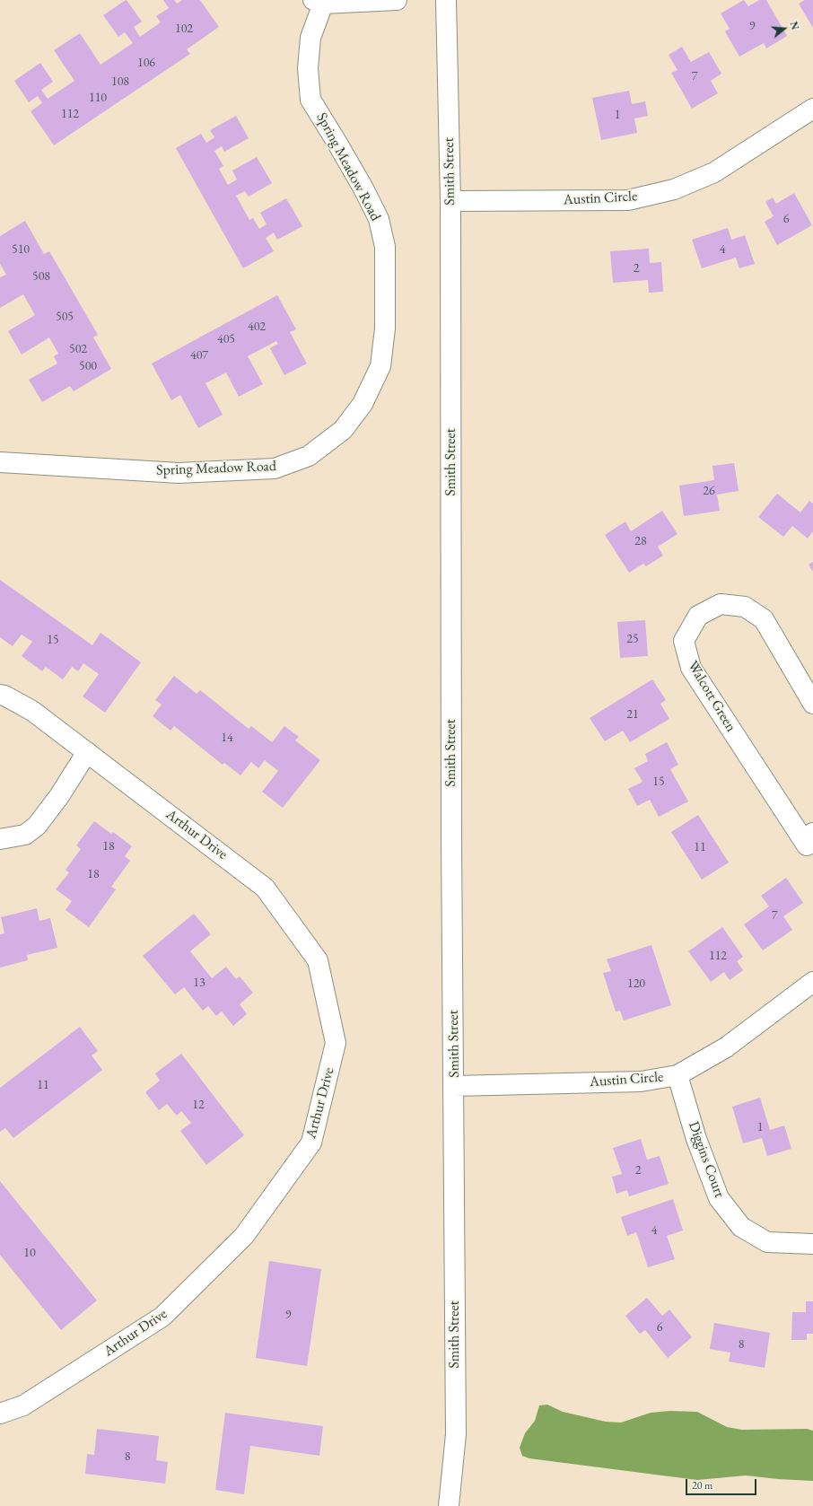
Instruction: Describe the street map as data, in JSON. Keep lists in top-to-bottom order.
{
  "streets": {
    "street": [
      "Spring Meadow Road",
      "Smith Street",
      "Austin Circle",
      "Walcott Green",
      "Arthur Drive",
      "Diggins Court"
    ]
  },
  "crossings": [
    ["Smith Street", "Austin Circle"],
    ["Austin Circle", "Diggins Court"]
  ],
  "house_numbers": [
    "9",
    "102",
    "106",
    "7",
    "108",
    "110",
    "112",
    "1",
    "6",
    "510",
    "4",
    "2",
    "508",
    "505",
    "402",
    "405",
    "502",
    "407",
    "500",
    "26",
    "28",
    "25",
    "15",
    "21",
    "14",
    "15",
    "18",
    "11",
    "18",
    "7",
    "112",
    "13",
    "120",
    "11",
    "12",
    "1",
    "2",
    "4",
    "10",
    "9",
    "6",
    "8",
    "8"
  ],
  "scale_bar": "20 m",
  "north": "right"
}
